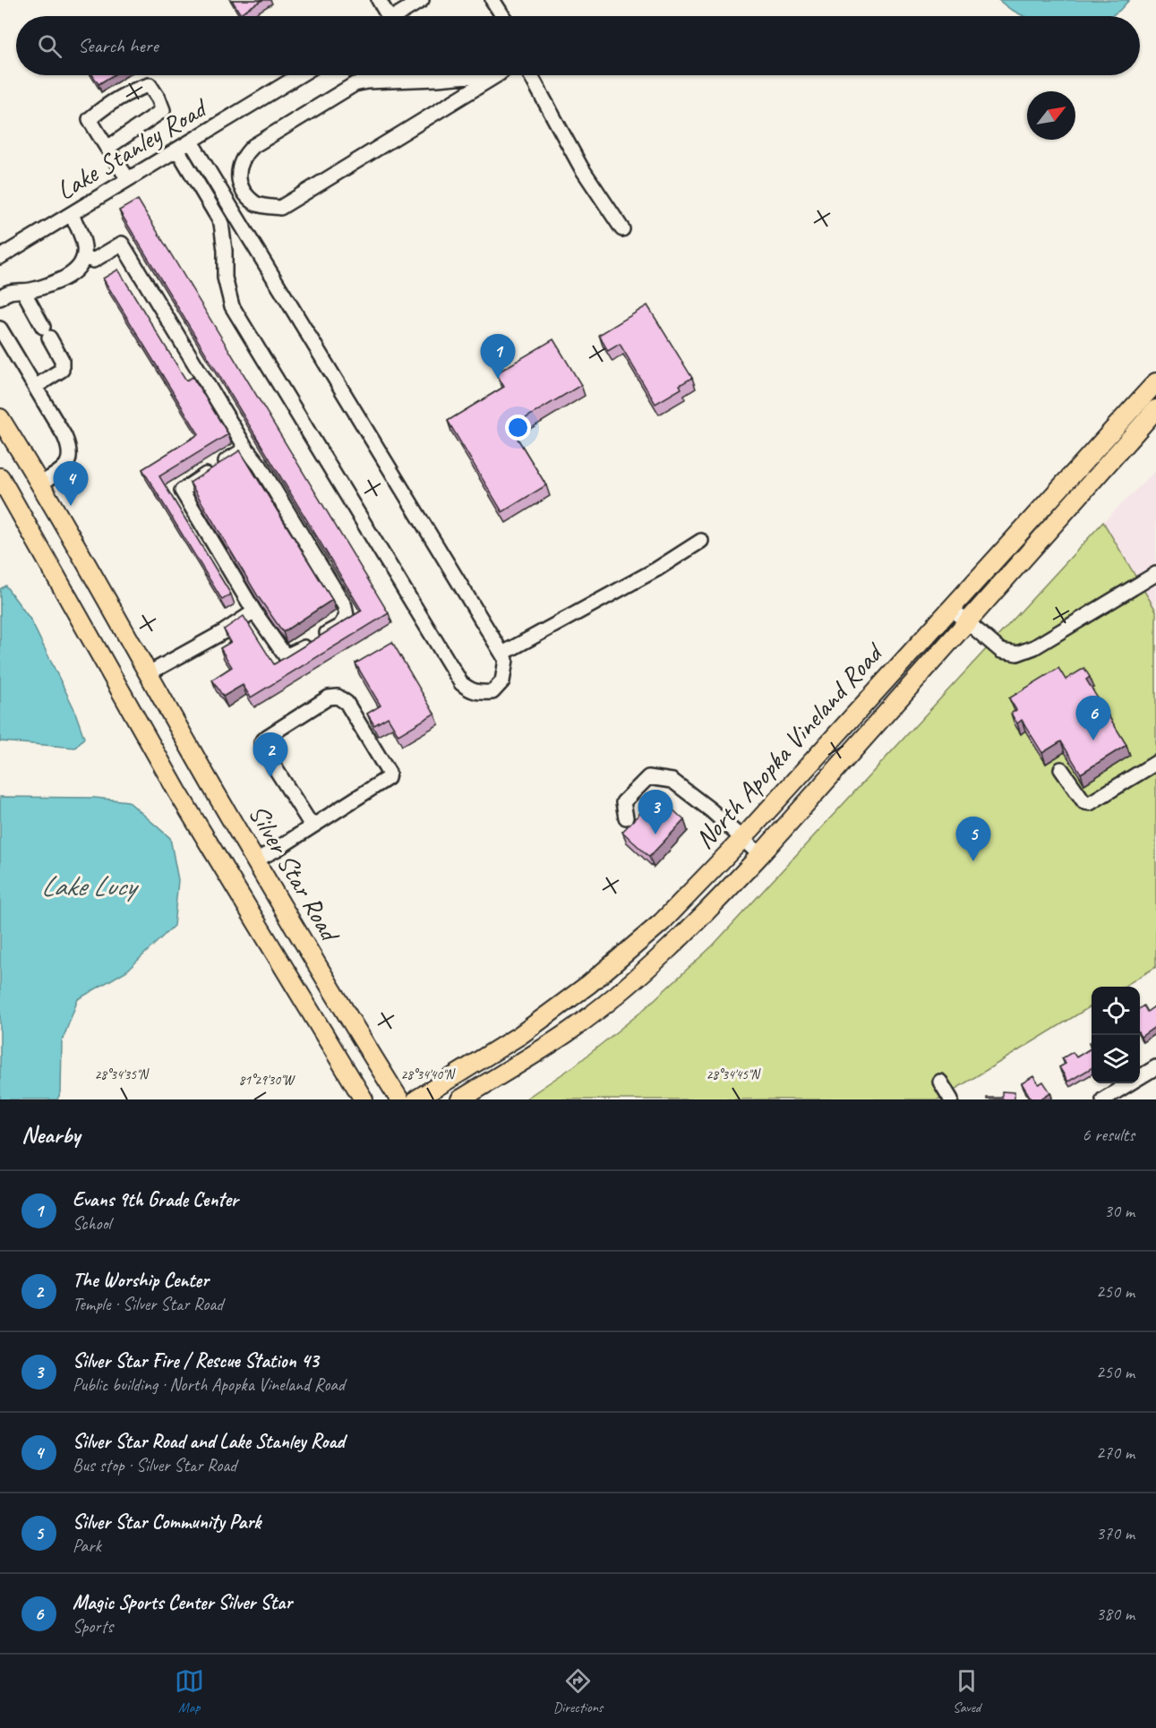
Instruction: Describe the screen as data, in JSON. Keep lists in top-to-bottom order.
{
  "streets": {
    "main road": ["North Apopka Vineland Road", "Silver Star Road"],
    "street": ["Lake Stanley Road"]
  },
  "water": ["Lake Lucy"],
  "north": "top right",
  "page": {
    "search": "Search here",
    "pins": [
      "1",
      "4",
      "6",
      "2",
      "3",
      "5"
    ],
    "heading": ["Nearby", "6 results"],
    "list": [
      {
        "mark": "1",
        "name": "Evans 9th Grade Center",
        "note": "School",
        "value": "30 m"
      },
      {
        "mark": "2",
        "name": "The Worship Center",
        "note": "Temple · Silver Star Road",
        "value": "250 m"
      },
      {
        "mark": "3",
        "name": "Silver Star Fire / Rescue Station 43",
        "note": "Public building · North Apopka Vineland Road",
        "value": "250 m"
      },
      {
        "mark": "4",
        "name": "Silver Star Road and Lake Stanley Road",
        "note": "Bus stop · Silver Star Road",
        "value": "270 m"
      },
      {
        "mark": "5",
        "name": "Silver Star Community Park",
        "note": "Park",
        "value": "370 m"
      },
      {
        "mark": "6",
        "name": "Magic Sports Center Silver Star",
        "note": "Sports",
        "value": "380 m"
      }
    ],
    "nav": ["Map", "Directions", "Saved"]
  },
  "coordinates": [
    "28°34'35\"N",
    "28°34'40\"N",
    "28°34'45\"N",
    "81°29'30\"W"
  ]
}
